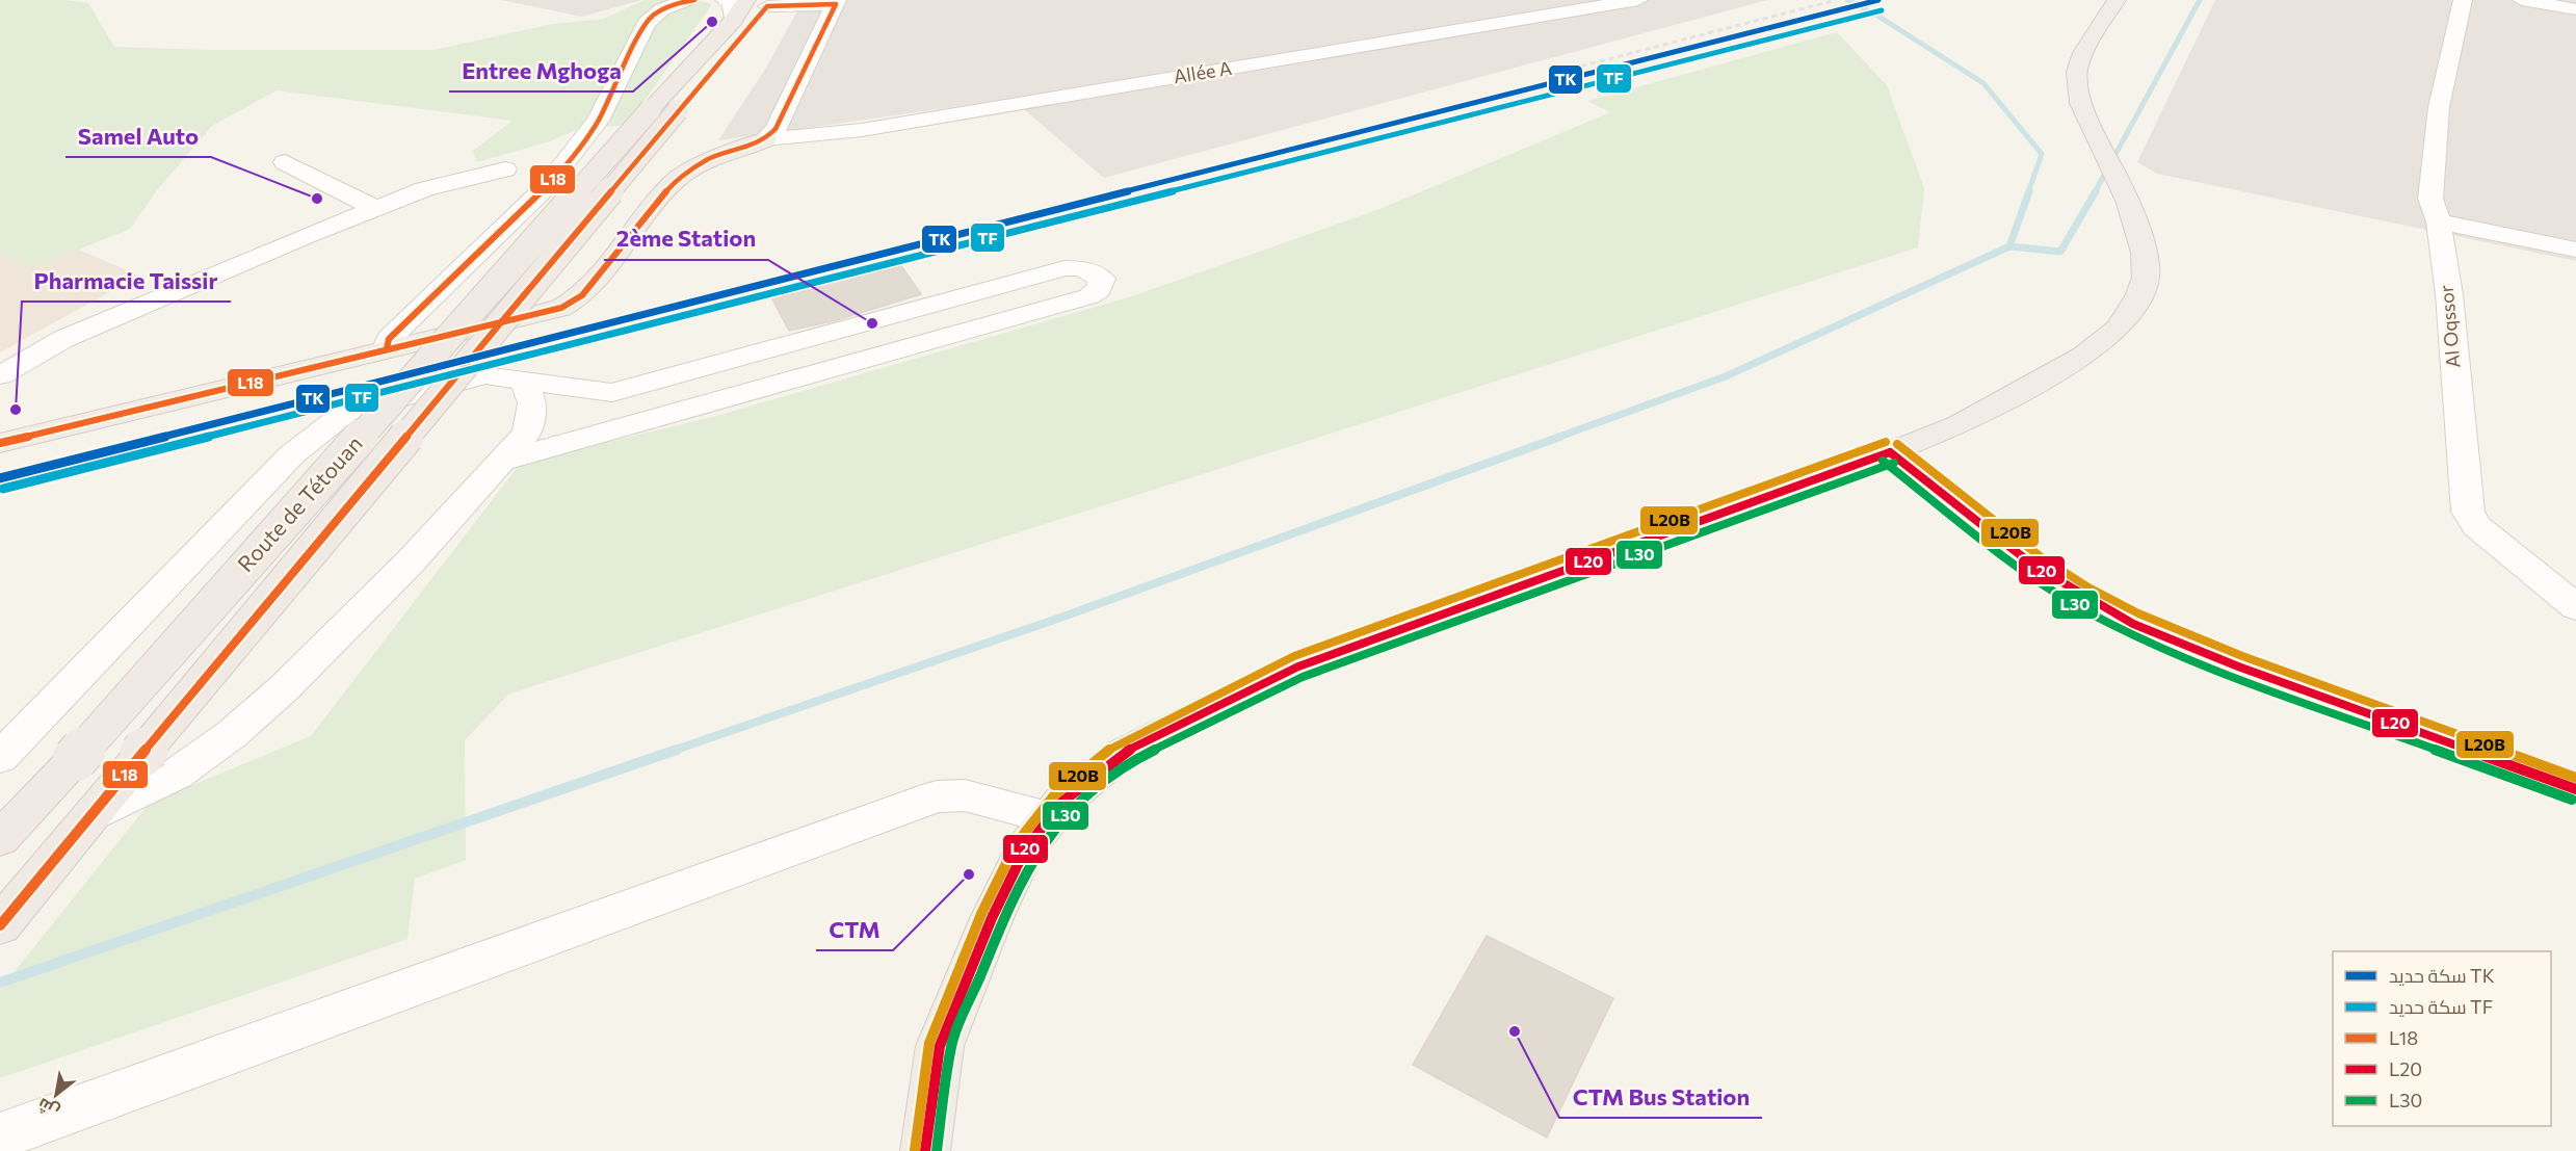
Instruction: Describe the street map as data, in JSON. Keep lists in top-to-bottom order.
{
  "streets": {
    "highway": ["Route de Tétouan"],
    "street": ["Allée A", "Al Oqssor"]
  },
  "places": [
    "Entree Mghoga",
    "Samel Auto",
    "2ème Station",
    "Pharmacie Taissir",
    "CTM",
    "CTM Bus Station"
  ],
  "lines": [
    "rail line TK",
    "transit line L18",
    "rail line TF",
    "transit line L20B",
    "transit line L20",
    "transit line L30"
  ],
  "legend": [
    "سكة حديد TK",
    "سكة حديد TF",
    "L18",
    "L20",
    "L30"
  ],
  "north": "bottom left"
}
